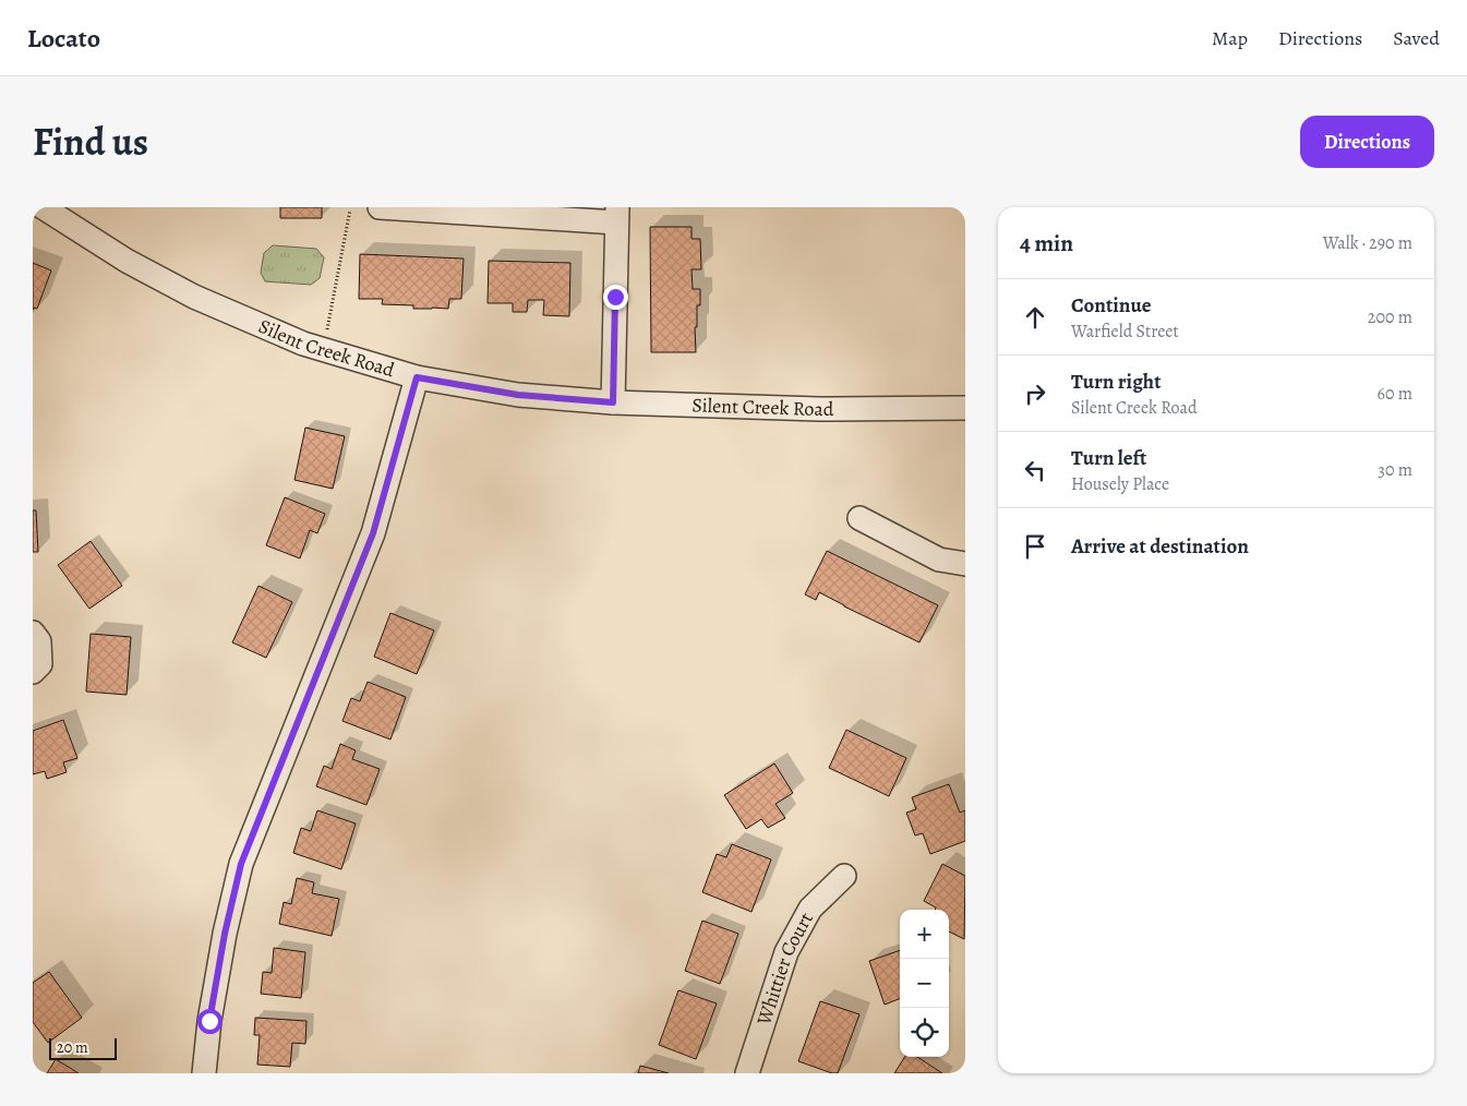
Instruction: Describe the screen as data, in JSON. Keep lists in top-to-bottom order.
{
  "streets": {
    "street": ["Silent Creek Road", "Whittier Court"]
  },
  "scale_bar": "20 m",
  "page": {
    "header": "Locato",
    "nav": ["Map", "Directions", "Saved"],
    "title": "Find us",
    "buttons": "Directions",
    "heading": ["4 min", "Walk · 290 m"],
    "list": [
      ["Continue", "Warfield Street", "200 m"],
      ["Turn right", "Silent Creek Road", "60 m"],
      ["Turn left", "Housely Place", "30 m"],
      "Arrive at destination"
    ],
    "map_buttons": ["+", "−"],
    "scale": "20 m"
  }
}
